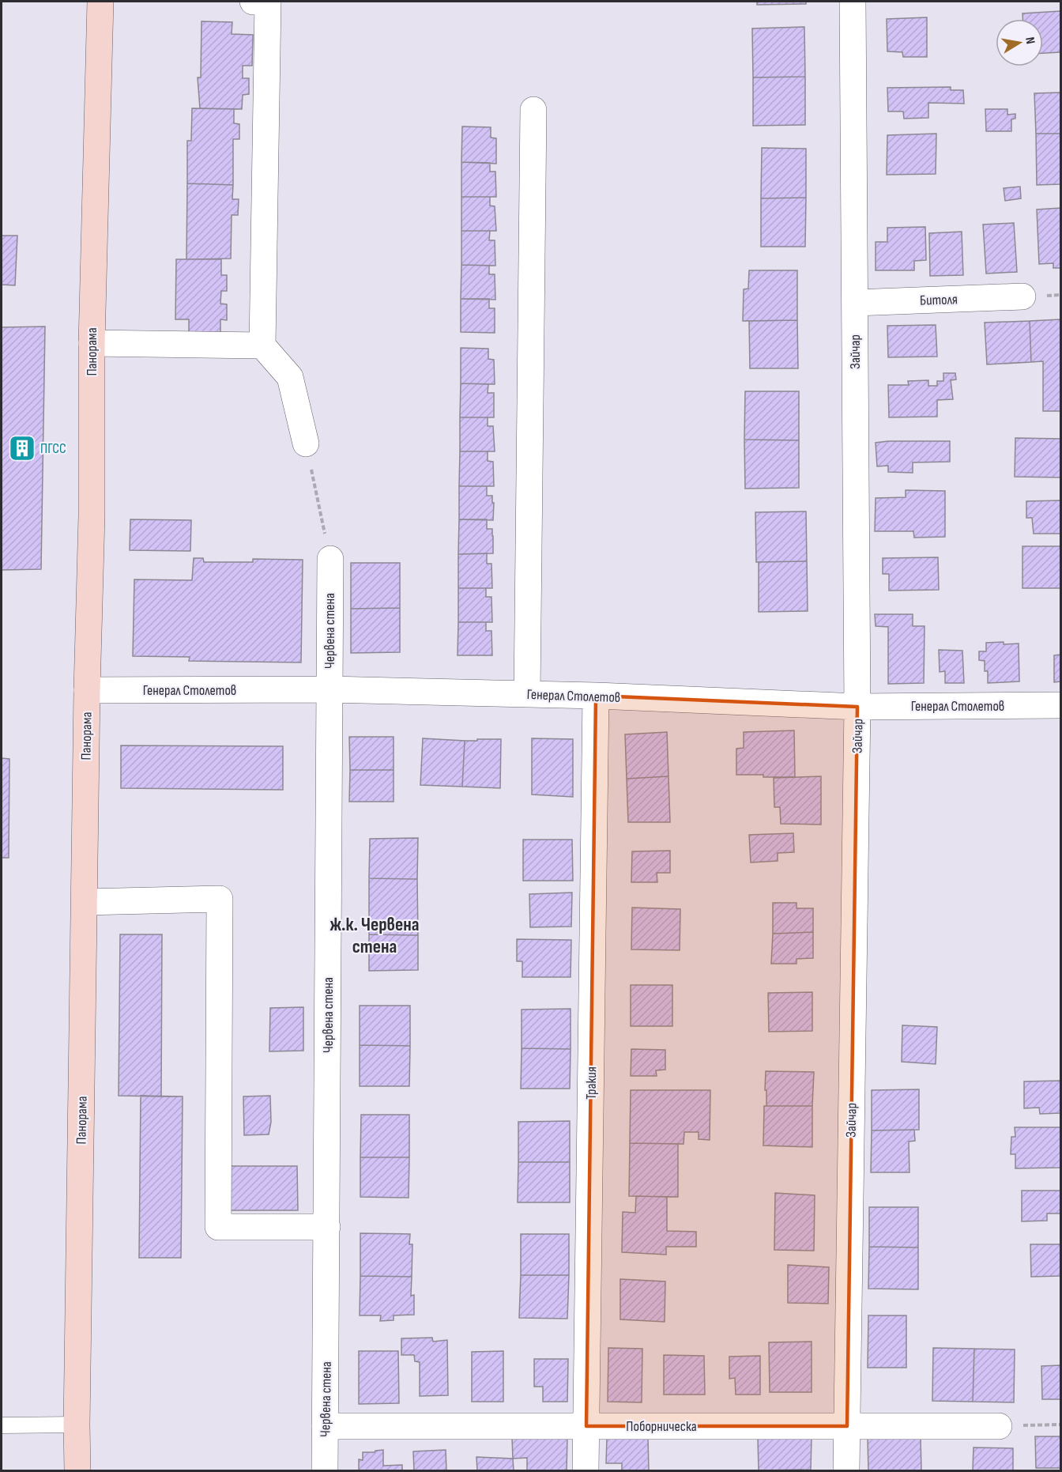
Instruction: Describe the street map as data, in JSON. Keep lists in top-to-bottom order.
{
  "streets": {
    "street": [
      "Битоля",
      "Панорама",
      "Зайчар",
      "Червена стена",
      "Генерал Столетов",
      "Тракия",
      "Поборническа"
    ]
  },
  "crossings": [
    ["Битоля", "Зайчар"],
    ["Панорама", "Генерал Столетов"],
    ["Зайчар", "Генерал Столетов"],
    ["Зайчар", "Поборническа"],
    ["Червена стена", "Генерал Столетов"],
    ["Червена стена", "Поборническа"],
    ["Генерал Столетов", "Тракия"],
    ["Тракия", "Поборническа"]
  ],
  "districts": ["ж.к. Червена стена"],
  "places": {
    "building": ["ПГСС"]
  },
  "north": "right"
}
